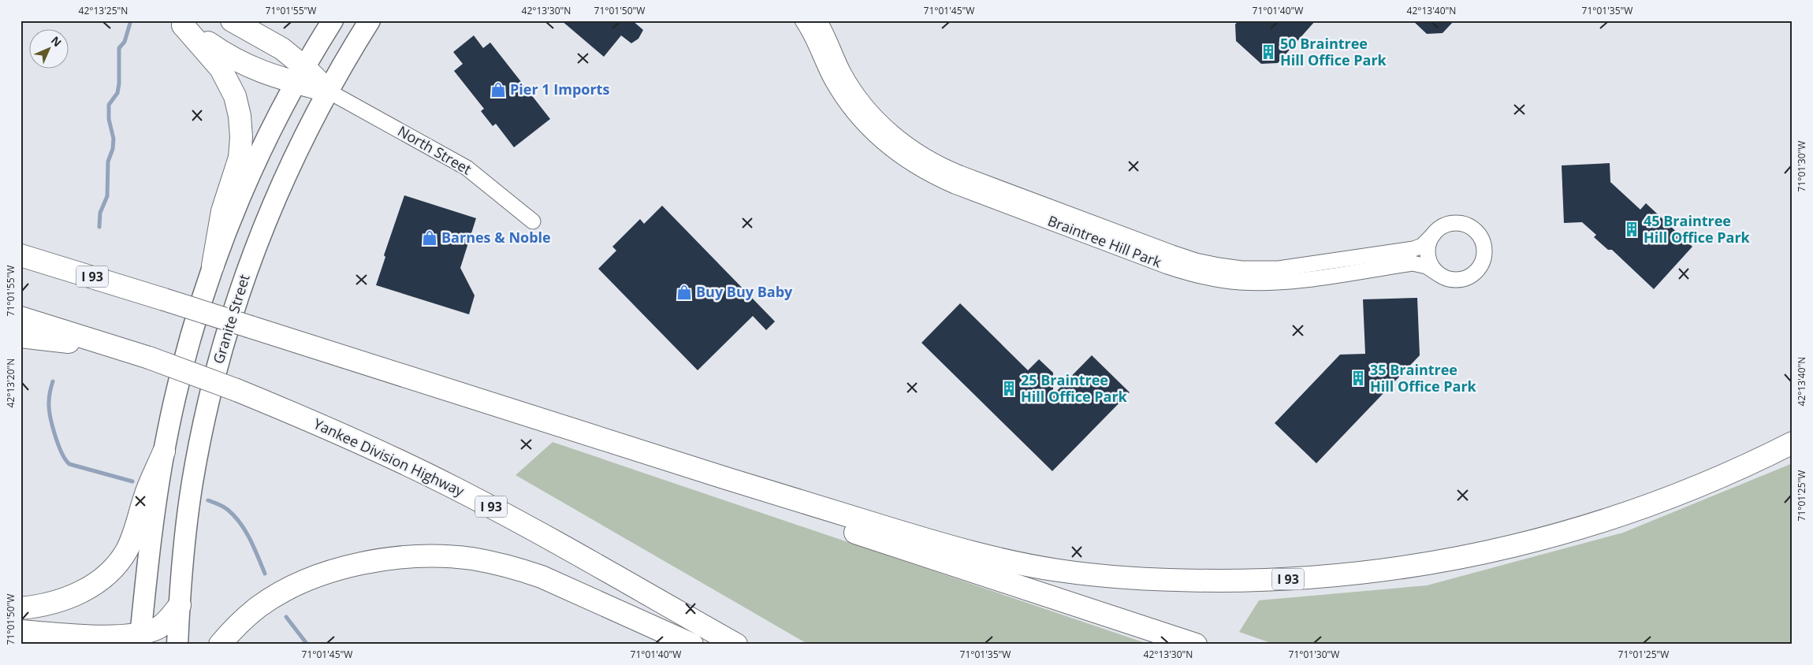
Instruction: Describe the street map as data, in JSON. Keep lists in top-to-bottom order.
{
  "streets": {
    "highway": ["I 93", "Yankee Division Highway"],
    "main road": ["Granite Street"],
    "street": ["North Street", "Braintree Hill Park"]
  },
  "crossings": [
    ["North Street", "Granite Street"]
  ],
  "places": {
    "building": [
      "50 Braintree Hill Office Park",
      "45 Braintree Hill Office Park",
      "35 Braintree Hill Office Park",
      "25 Braintree Hill Office Park"
    ],
    "shop": ["Pier 1 Imports", "Barnes & Noble", "Buy Buy Baby"]
  },
  "north": "top right",
  "coordinates": [
    "42°13'25\"N",
    "71°01'55\"W",
    "42°13'30\"N",
    "71°01'50\"W",
    "71°01'45\"W",
    "71°01'40\"W",
    "42°13'40\"N",
    "71°01'35\"W",
    "71°01'30\"W",
    "42°13'20\"N",
    "71°01'25\"W"
  ]
}
